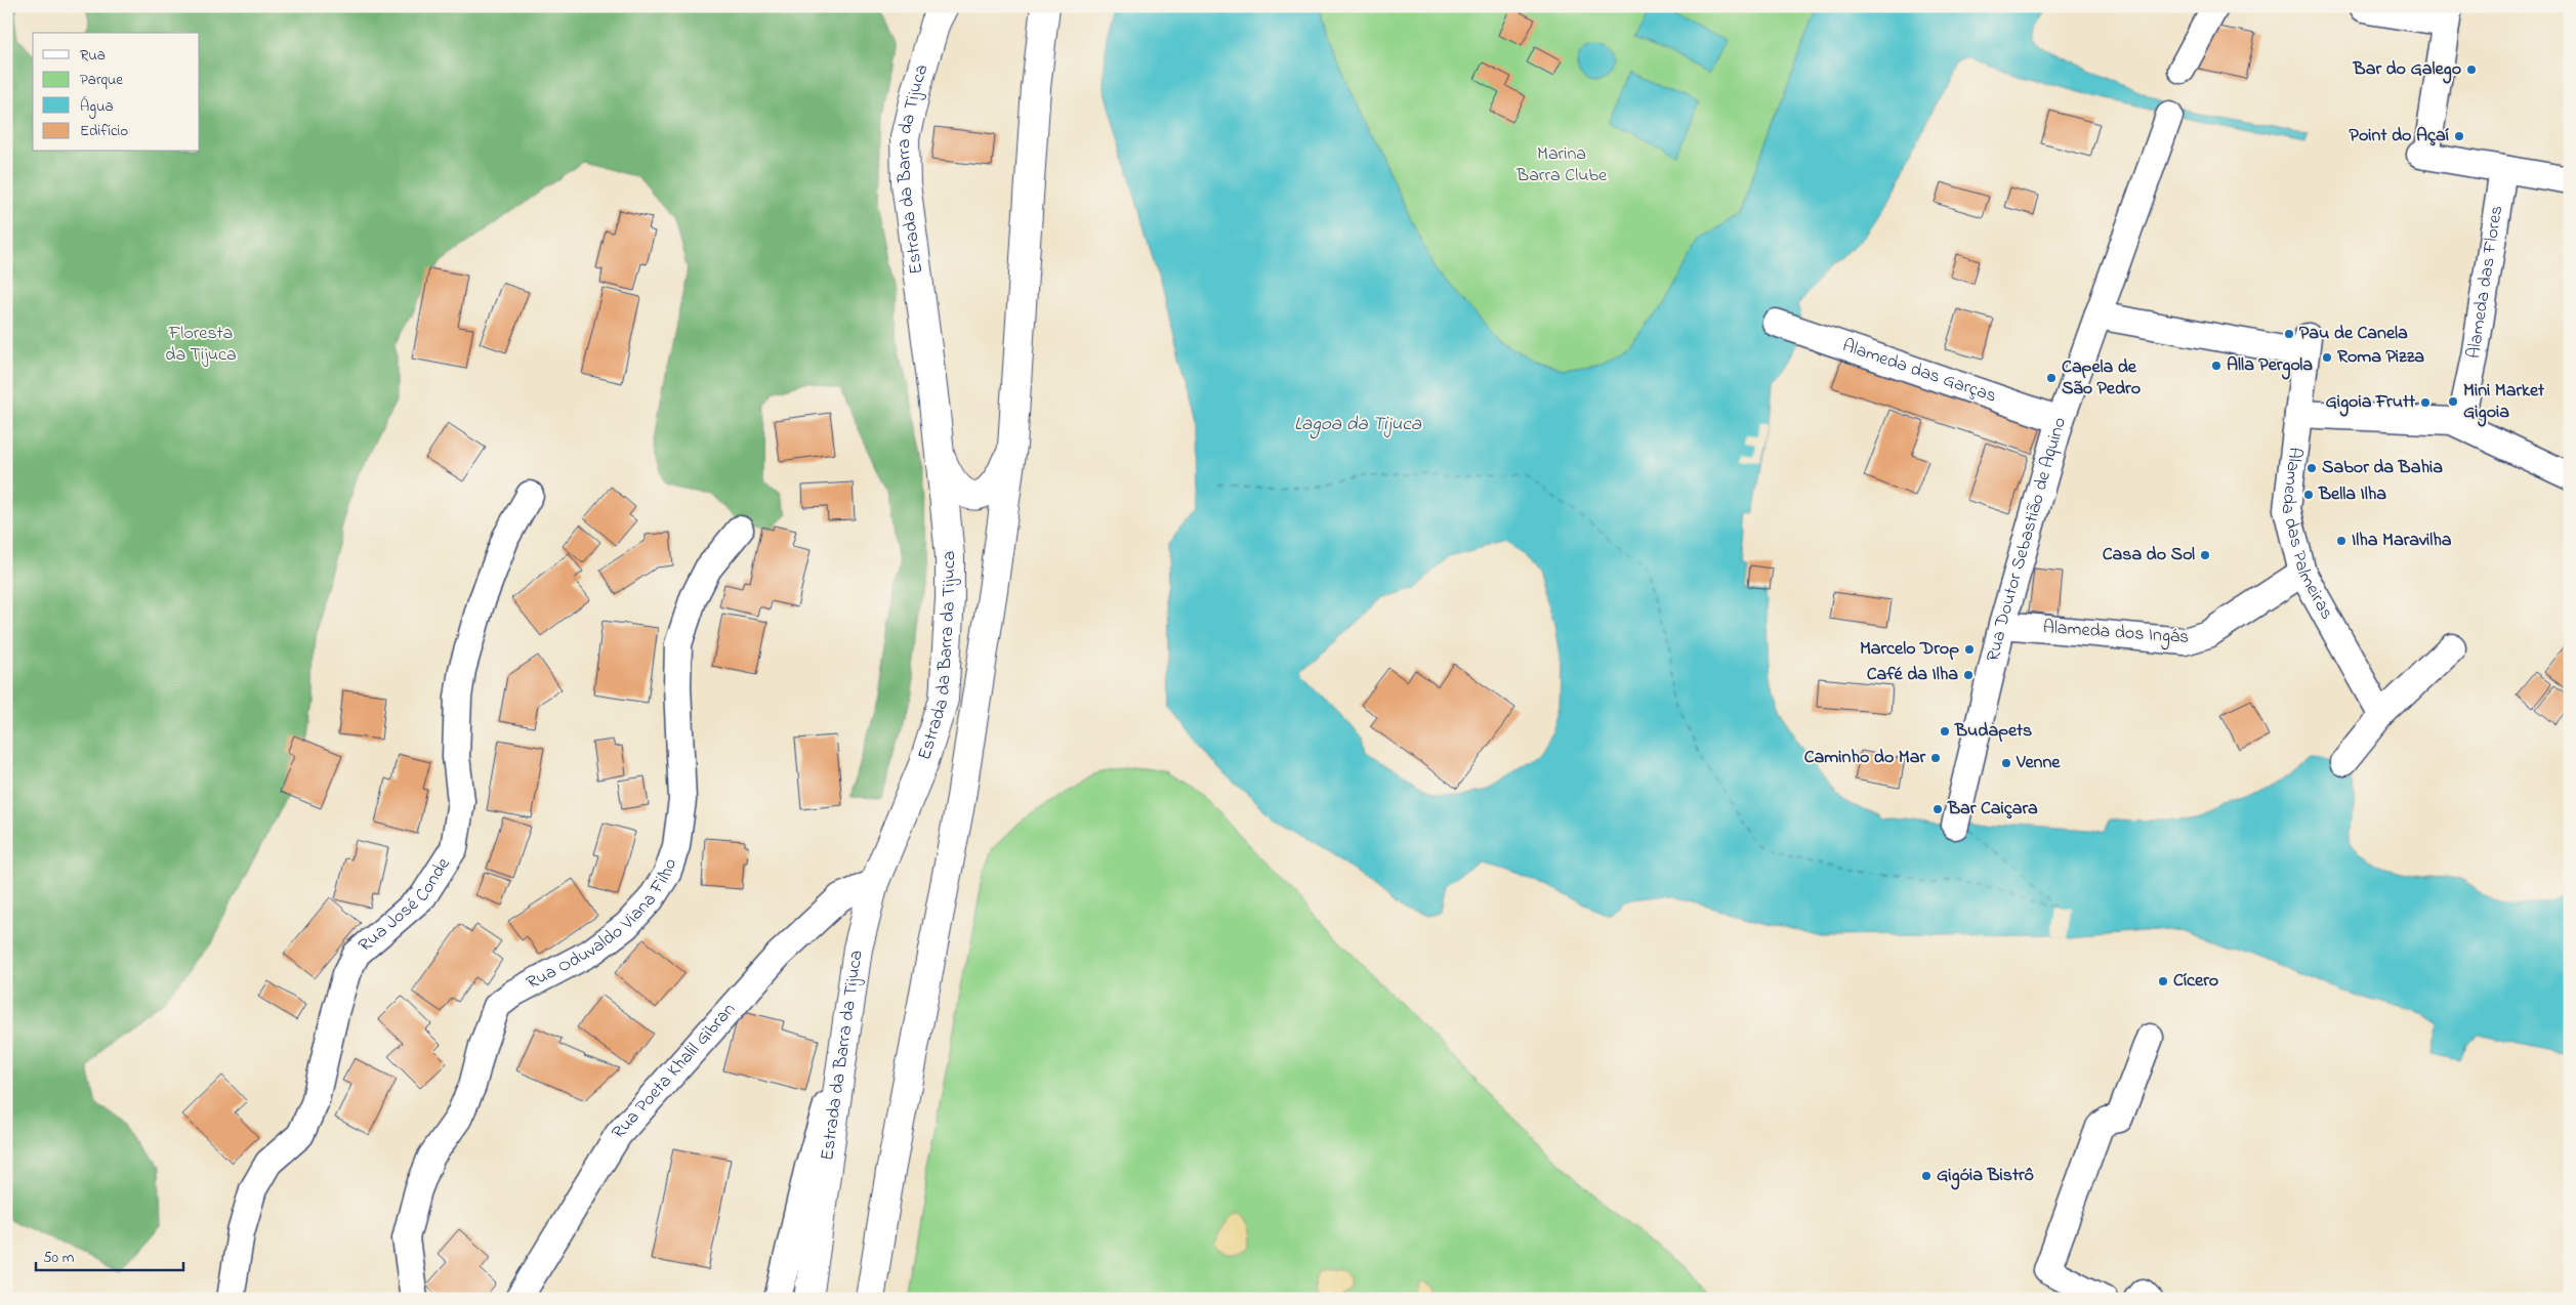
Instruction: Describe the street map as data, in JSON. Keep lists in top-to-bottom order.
{
  "streets": {
    "main road": ["Estrada da Barra da Tijuca"],
    "street": [
      "Alameda das Flores",
      "Alameda das Garças",
      "Alameda das Palmeiras",
      "Rua Doutor Sebastião de Aquino",
      "Alameda dos Ingás",
      "Rua José Conde",
      "Rua Oduvaldo Viana Filho",
      "Rua Poeta Khalil Gibran"
    ]
  },
  "crossings": [
    ["Estrada da Barra da Tijuca", "Rua Poeta Khalil Gibran"],
    ["Alameda das Garças", "Rua Doutor Sebastião de Aquino"],
    ["Alameda das Palmeiras", "Rua Doutor Sebastião de Aquino"],
    ["Alameda das Palmeiras", "Alameda dos Ingás"],
    ["Rua Doutor Sebastião de Aquino", "Alameda dos Ingás"]
  ],
  "water": ["Lagoa da Tijuca"],
  "parks": ["Marina Barra Clube", "Floresta da Tijuca"],
  "places": [
    "Bar do Galego",
    "Point do Açaí",
    "Pau de Canela",
    "Roma Pizza",
    "Alla Pergola",
    "Capela de São Pedro",
    "Mini Market Gigoia",
    "Gigoia Frutt",
    "Sabor da Bahia",
    "Bella Ilha",
    "Ilha Maravilha",
    "Casa do Sol",
    "Marcelo Drop",
    "Café da Ilha",
    "Budapets",
    "Caminho do Mar",
    "Venne",
    "Bar Caiçara",
    "Cícero",
    "Gigóia Bistrô"
  ],
  "legend": [
    "Rua",
    "Parque",
    "Água",
    "Edifício"
  ],
  "scale_bar": "50 m"
}
